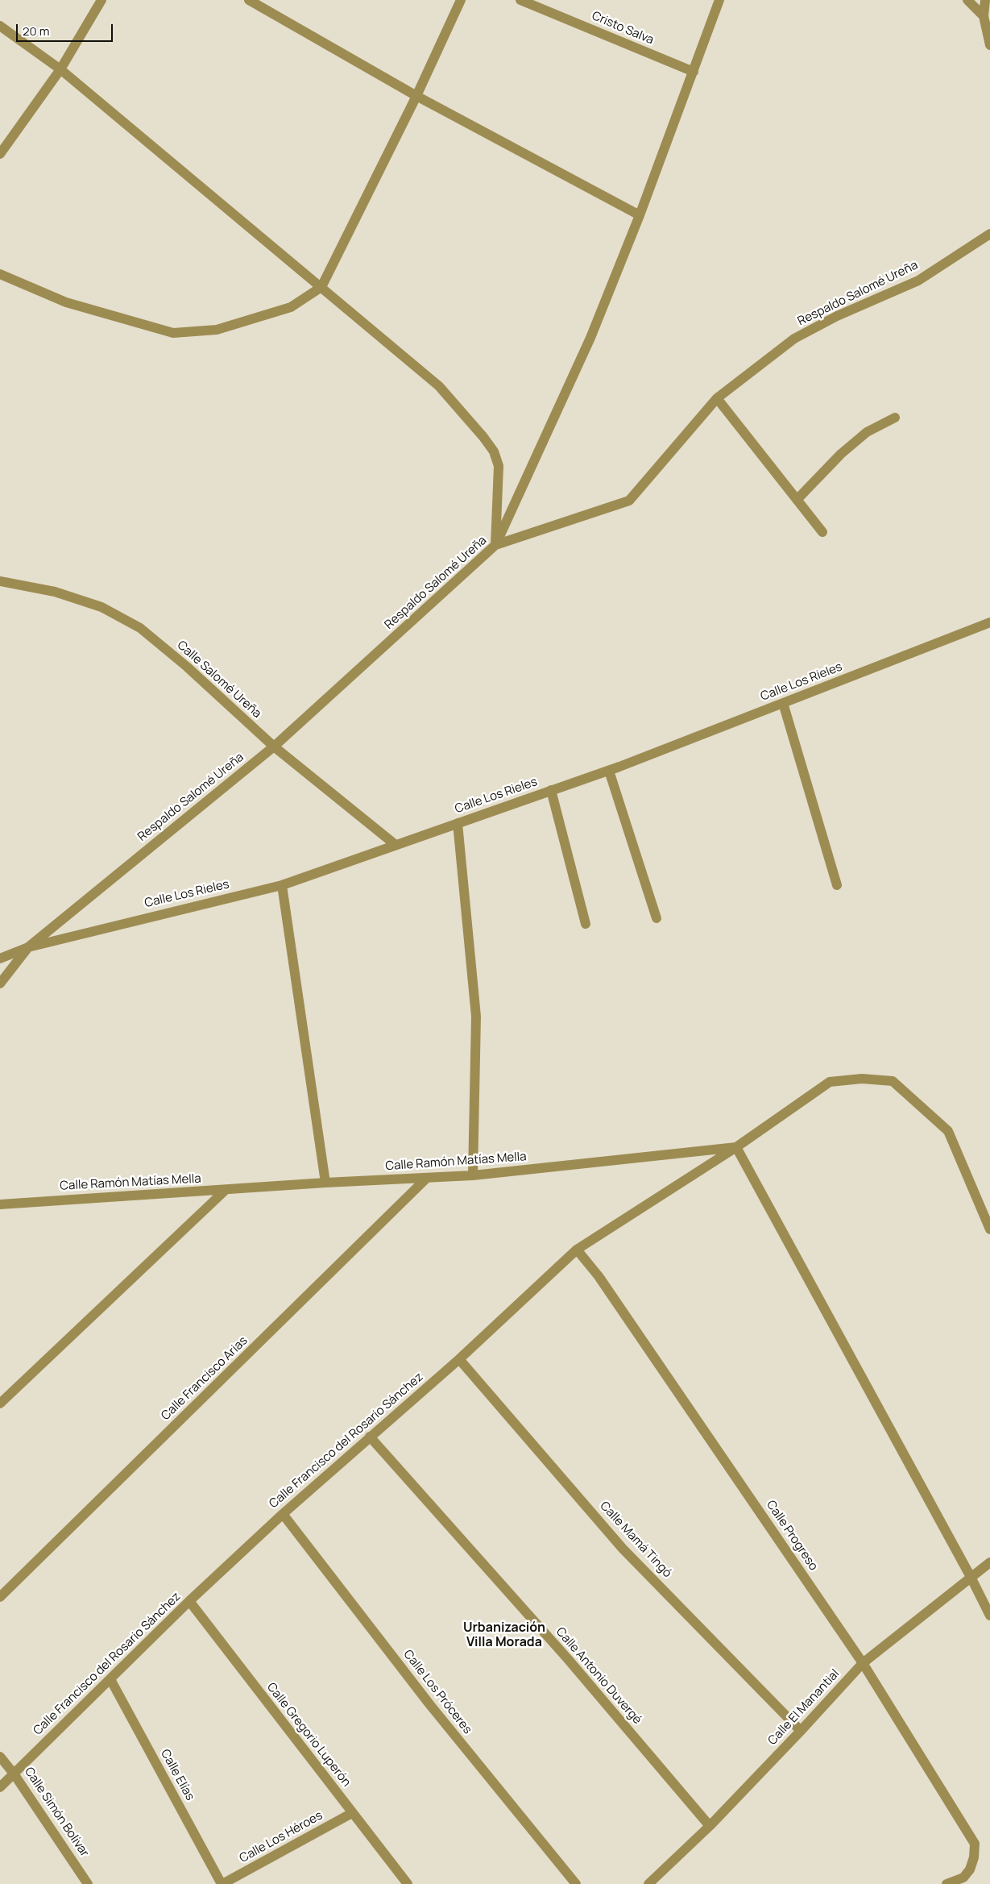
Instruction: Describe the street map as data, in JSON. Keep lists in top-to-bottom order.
{
  "streets": {
    "street": [
      "Cristo Salva",
      "Respaldo Salomé Ureña",
      "Calle Salomé Ureña",
      "Calle Los Rieles",
      "Calle Ramón Matías Mella",
      "Calle Francisco Arias",
      "Calle Francisco del Rosario Sánchez",
      "Calle Progreso",
      "Calle Mamá Tingó",
      "Calle Antonio Duvergé",
      "Calle Los Próceres",
      "Calle El Manantial",
      "Calle Gregorio Luperón",
      "Calle Elías",
      "Calle Simón Bolívar",
      "Calle Los Héroes"
    ]
  },
  "crossings": [
    ["Respaldo Salomé Ureña", "Calle Salomé Ureña"],
    ["Respaldo Salomé Ureña", "Calle Los Rieles"],
    ["Calle Salomé Ureña", "Calle Los Rieles"],
    ["Calle Ramón Matías Mella", "Calle Francisco Arias"],
    ["Calle Ramón Matías Mella", "Calle Francisco del Rosario Sánchez"],
    ["Calle Francisco del Rosario Sánchez", "Calle Progreso"],
    ["Calle Francisco del Rosario Sánchez", "Calle Mamá Tingó"],
    ["Calle Francisco del Rosario Sánchez", "Calle Antonio Duvergé"],
    ["Calle Francisco del Rosario Sánchez", "Calle Los Próceres"],
    ["Calle Francisco del Rosario Sánchez", "Calle Gregorio Luperón"],
    ["Calle Francisco del Rosario Sánchez", "Calle Elías"],
    ["Calle Francisco del Rosario Sánchez", "Calle Simón Bolívar"],
    ["Calle Progreso", "Calle El Manantial"],
    ["Calle Mamá Tingó", "Calle El Manantial"],
    ["Calle Antonio Duvergé", "Calle El Manantial"],
    ["Calle Gregorio Luperón", "Calle Los Héroes"],
    ["Calle Elías", "Calle Los Héroes"]
  ],
  "districts": ["Urbanización Villa Morada"],
  "scale_bar": "20 m"
}
